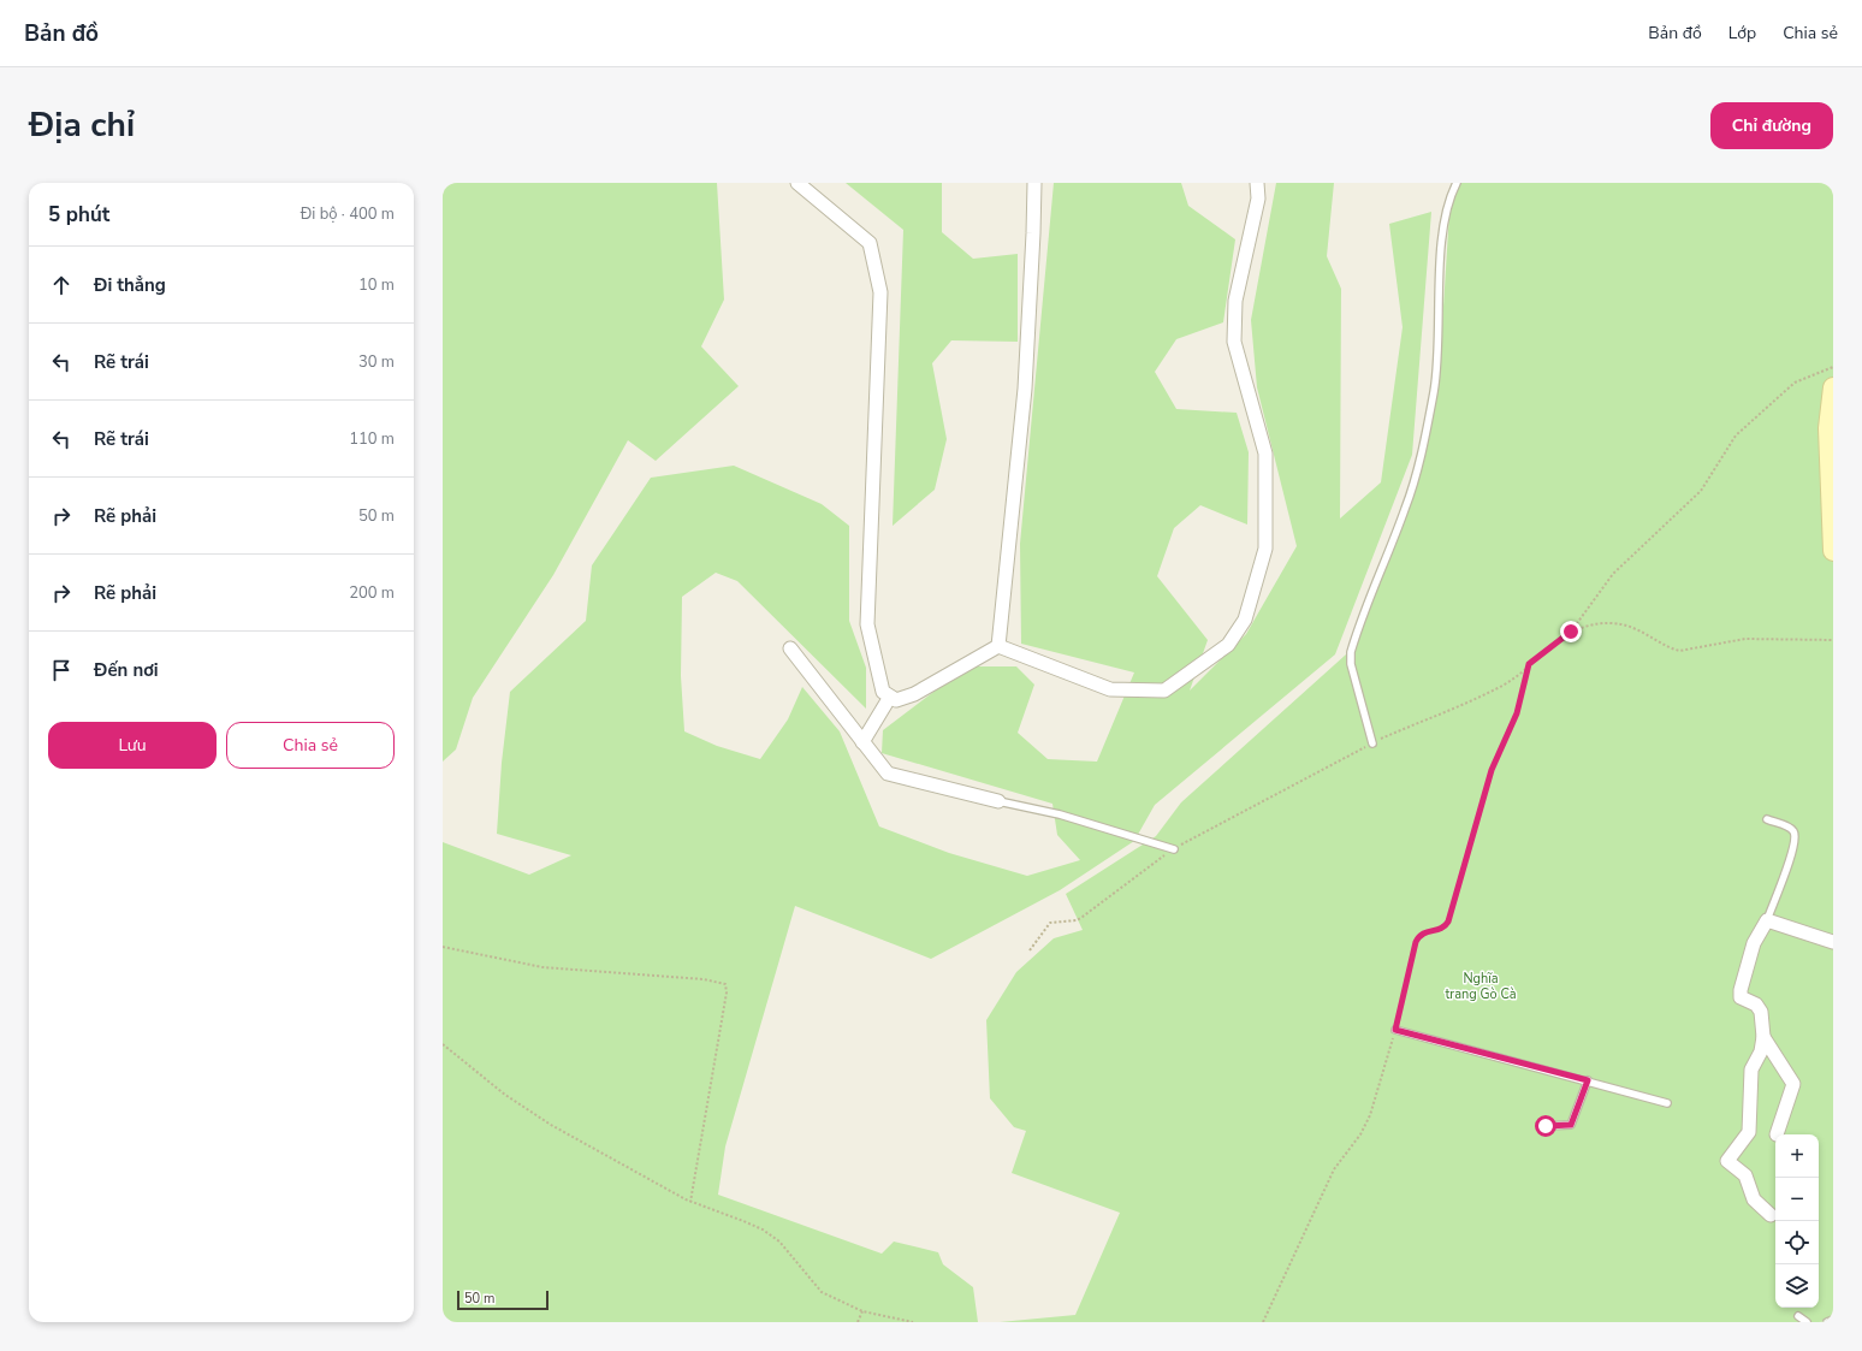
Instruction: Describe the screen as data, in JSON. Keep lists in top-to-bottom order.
{
  "parks": ["Nghĩa trang Gò Cà"],
  "scale_bar": "50 m",
  "page": {
    "header": "Bản đồ",
    "nav": ["Bản đồ", "Lớp", "Chia sẻ"],
    "title": "Địa chỉ",
    "buttons": [
      "Chỉ đường",
      ["Lưu", "Chia sẻ"]
    ],
    "heading": ["5 phút", "Đi bộ · 400 m"],
    "list": [
      ["Đi thẳng", "10 m"],
      ["Rẽ trái", "30 m"],
      ["Rẽ trái", "110 m"],
      ["Rẽ phải", "50 m"],
      ["Rẽ phải", "200 m"],
      "Đến nơi"
    ],
    "map_buttons": ["+", "−"],
    "scale": "50 m"
  }
}
